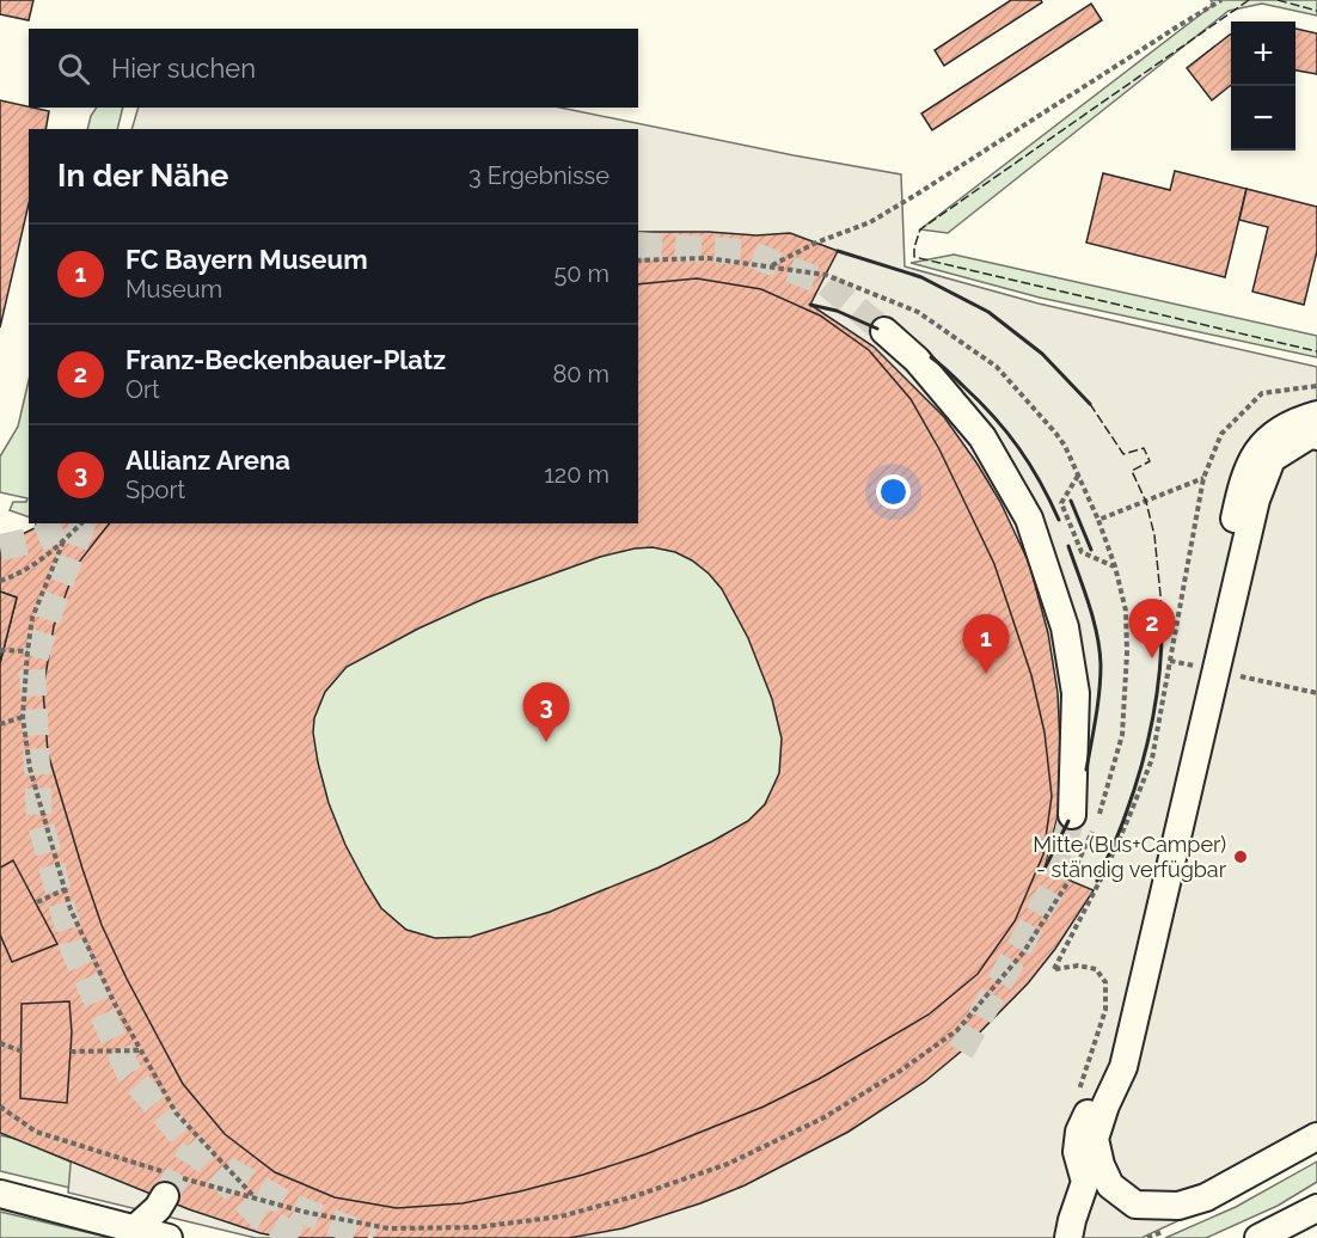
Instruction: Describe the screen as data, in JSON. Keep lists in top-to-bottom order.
{
  "places": ["Mitte (Bus+Camper) - ständig verfügbar"],
  "page": {
    "map_buttons": ["+", "−"],
    "search": "Hier suchen",
    "heading": ["In der Nähe", "3 Ergebnisse"],
    "list": [
      {
        "mark": "1",
        "name": "FC Bayern Museum",
        "note": "Museum",
        "value": "50 m"
      },
      {
        "mark": "2",
        "name": "Franz-Beckenbauer-Platz",
        "note": "Ort",
        "value": "80 m"
      },
      {
        "mark": "3",
        "name": "Allianz Arena",
        "note": "Sport",
        "value": "120 m"
      }
    ],
    "pins": ["2", "1", "3"]
  }
}
